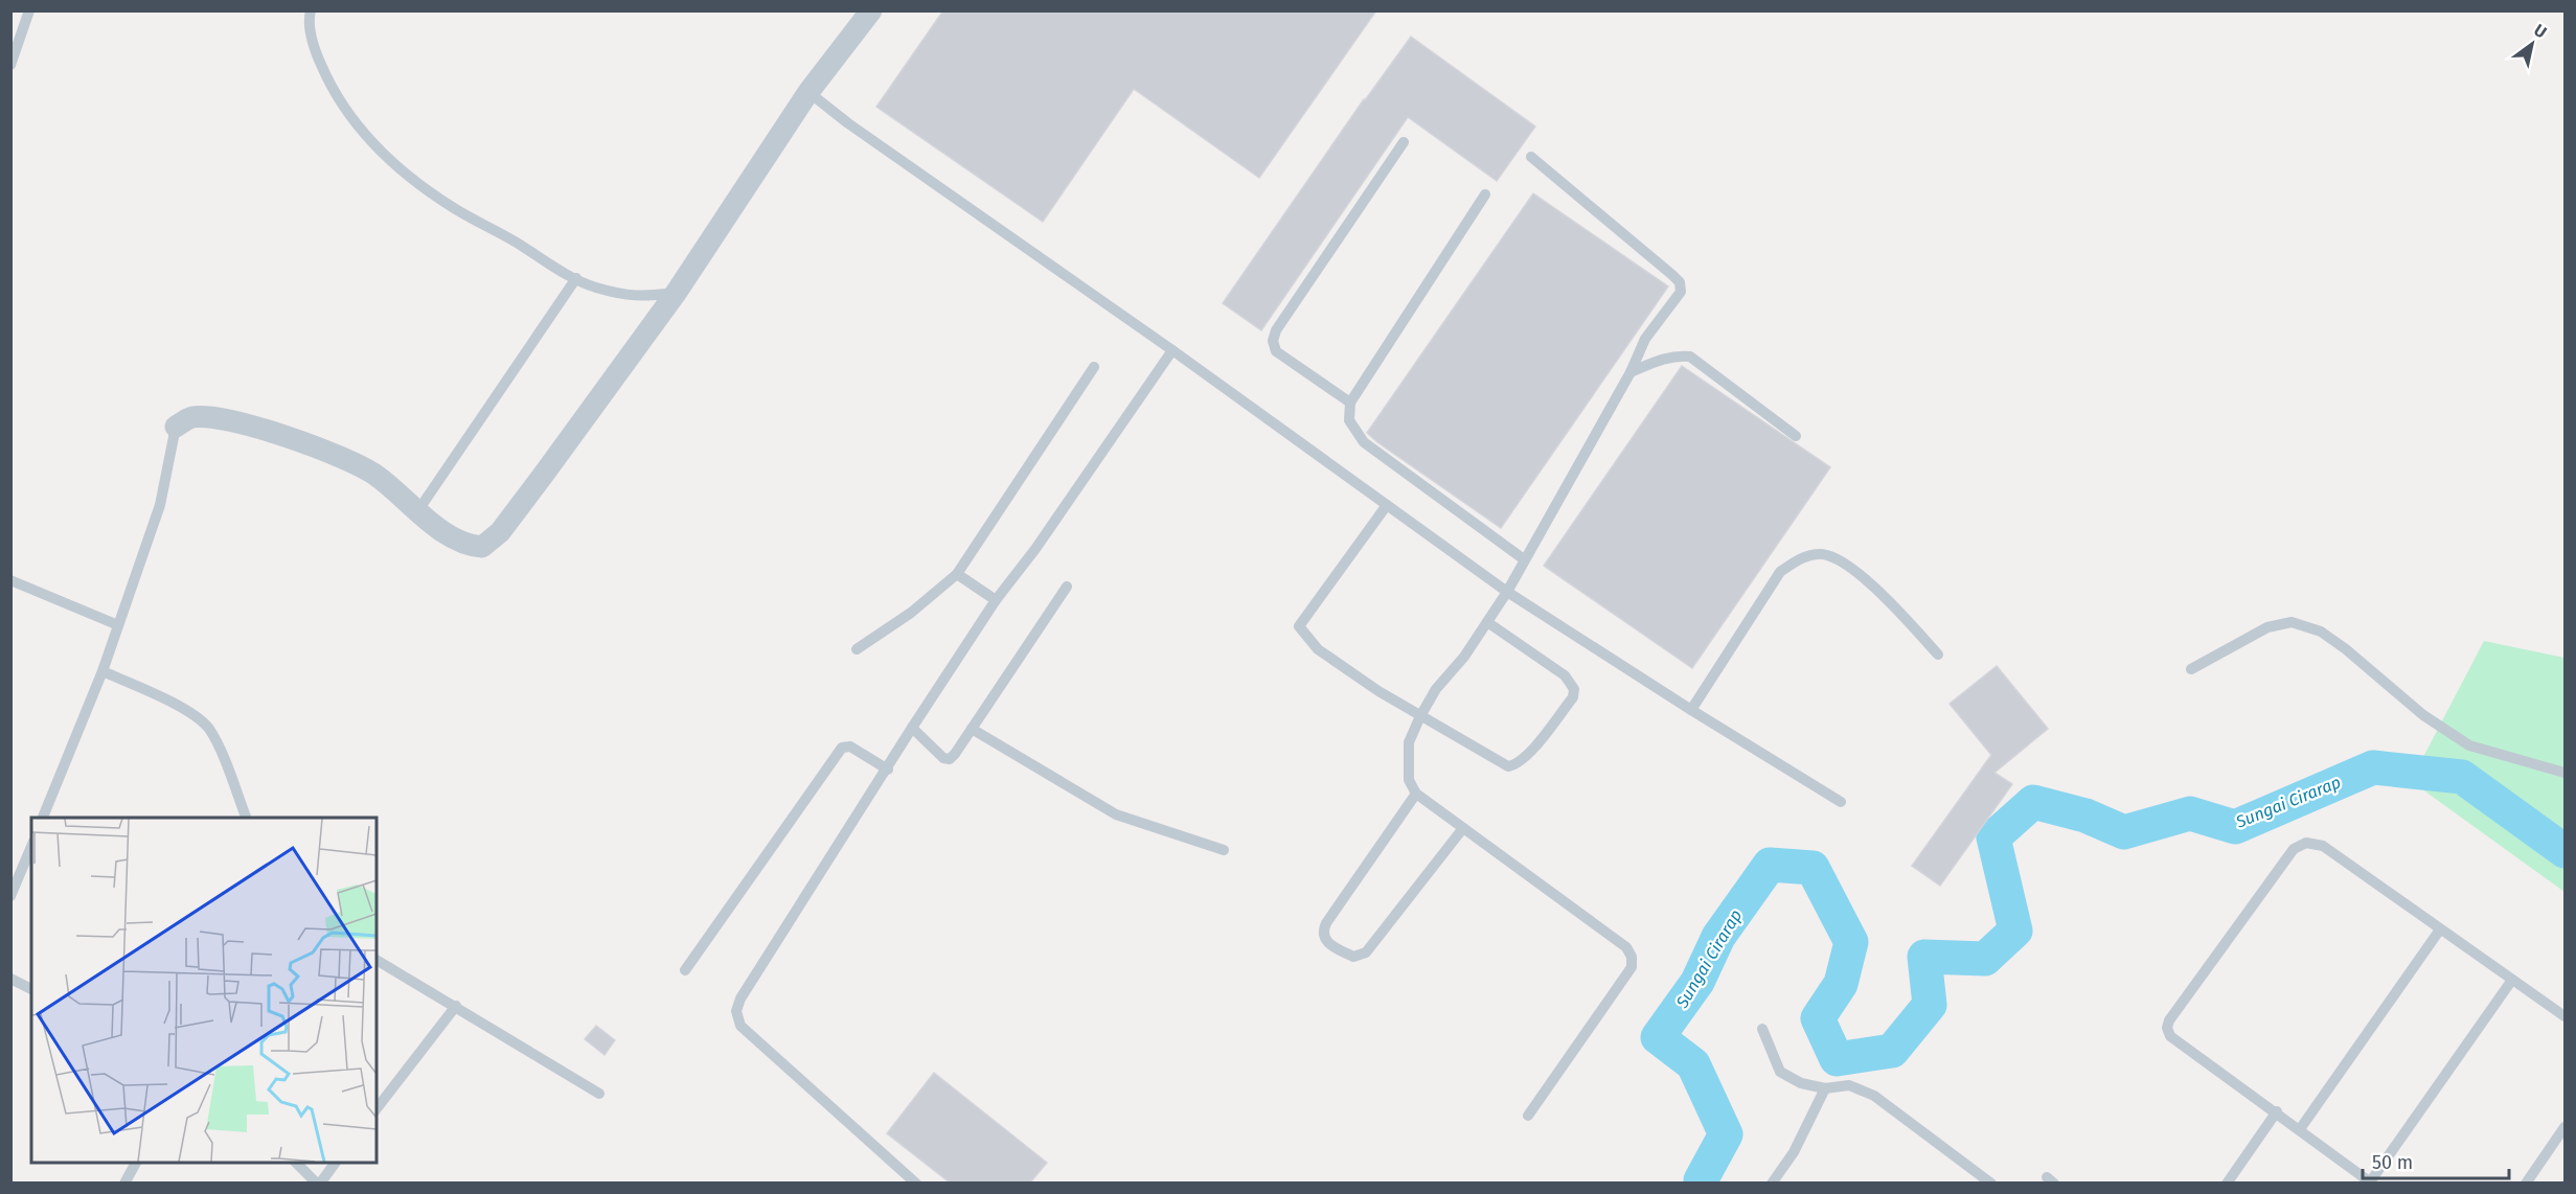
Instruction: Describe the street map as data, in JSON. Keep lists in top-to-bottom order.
{
  "water": ["Sungai Cirarap"],
  "scale_bar": "50 m",
  "north": "top right"
}
